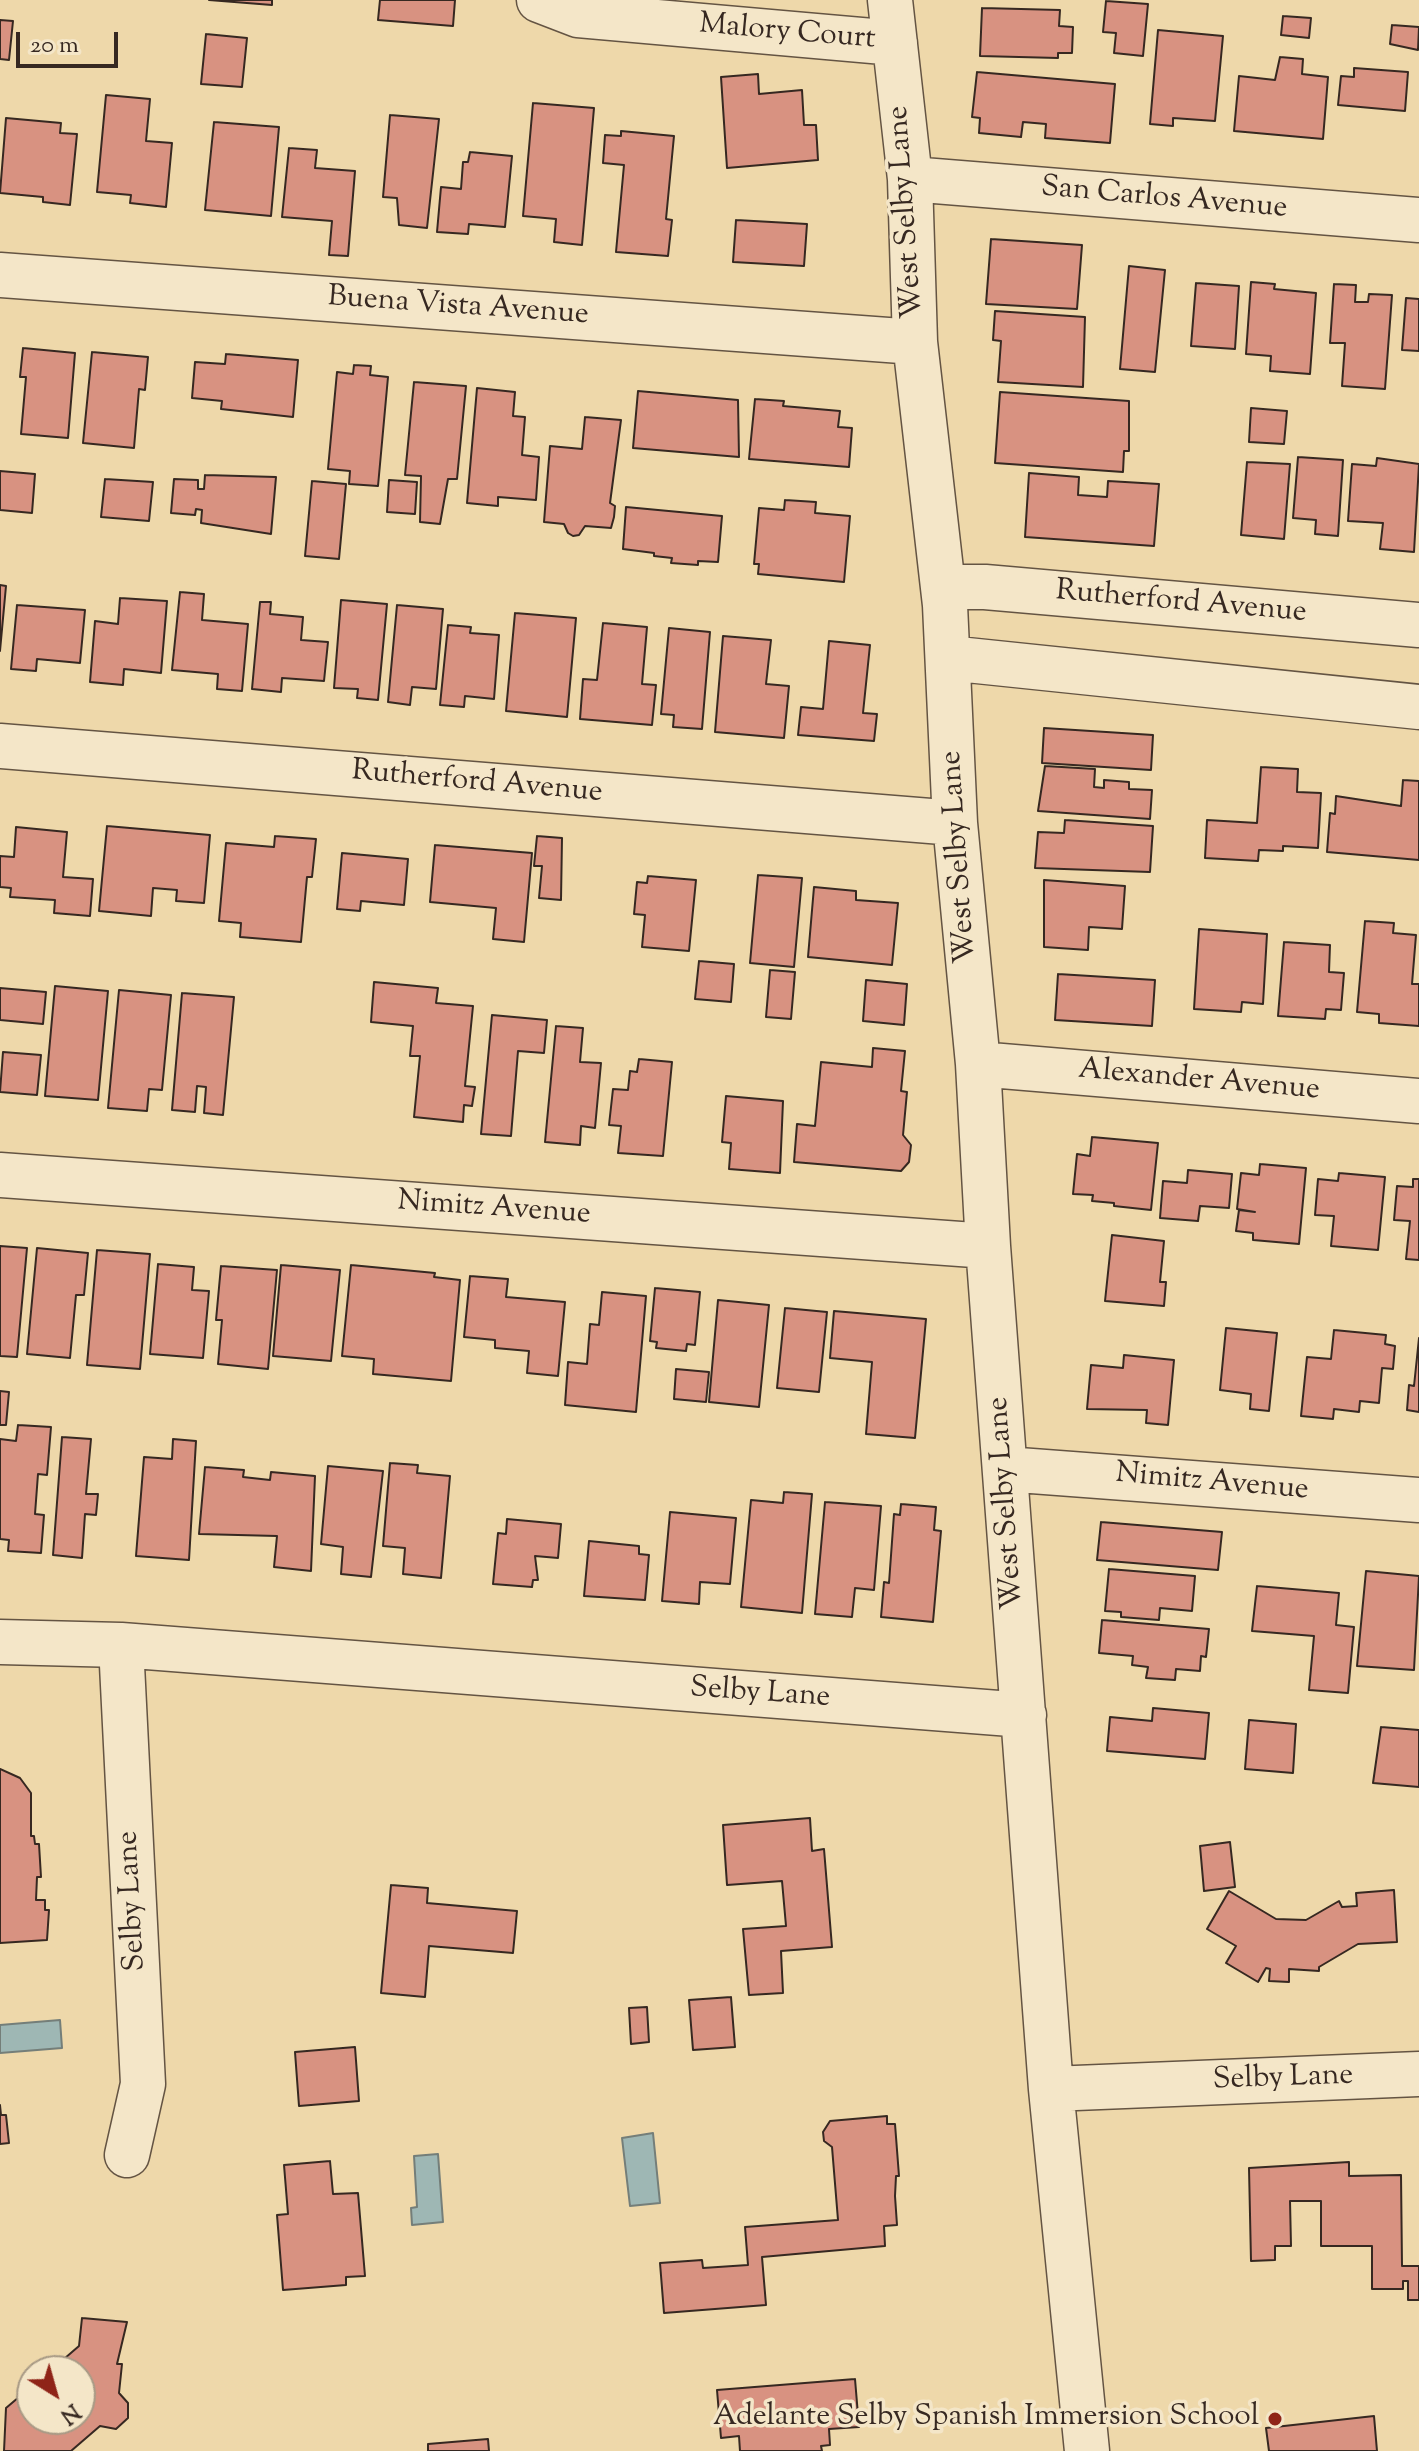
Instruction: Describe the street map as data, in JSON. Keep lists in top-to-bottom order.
{
  "streets": {
    "street": [
      "Malory Court",
      "San Carlos Avenue",
      "West Selby Lane",
      "Buena Vista Avenue",
      "Rutherford Avenue",
      "Alexander Avenue",
      "Nimitz Avenue",
      "Selby Lane"
    ]
  },
  "crossings": [
    ["Malory Court", "West Selby Lane"],
    ["San Carlos Avenue", "West Selby Lane"],
    ["West Selby Lane", "Buena Vista Avenue"],
    ["West Selby Lane", "Rutherford Avenue"],
    ["West Selby Lane", "Alexander Avenue"],
    ["West Selby Lane", "Nimitz Avenue"],
    ["West Selby Lane", "Selby Lane"]
  ],
  "places": ["Adelante Selby Spanish Immersion School"],
  "scale_bar": "20 m",
  "north": "bottom right"
}
